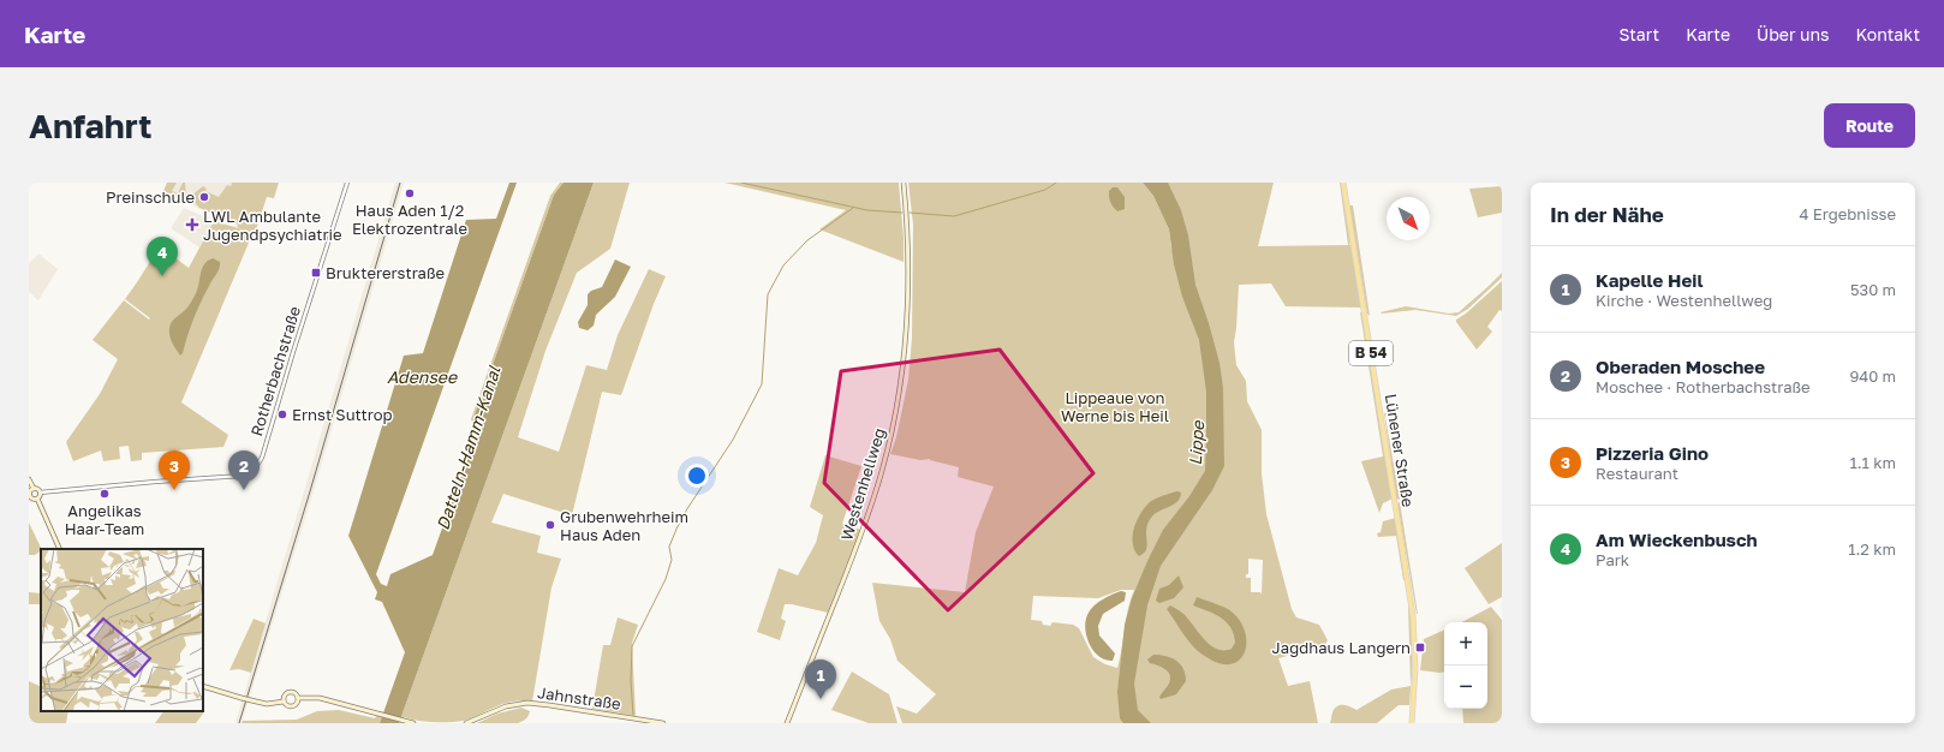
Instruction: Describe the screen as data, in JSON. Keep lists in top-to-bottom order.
{
  "streets": {
    "main road": [
      "B 54",
      "Lünener Straße",
      "Westenhellweg",
      "Jahnstraße"
    ],
    "street": ["Rotherbachstraße"]
  },
  "water": ["Adensee", "Lippe", "Datteln-Hamm-Kanal"],
  "parks": ["Lippeaue von Werne bis Heil"],
  "places": {
    "other": [
      "Haus Aden 1/2 Elektrozentrale",
      "Preinschule",
      "Ernst Suttrop",
      "Angelikas Haar-Team",
      "Grubenwehrheim Haus Aden"
    ],
    "health": ["LWL Ambulante Jugendpsychiatrie"],
    "transit": ["Bruktererstraße", "Jagdhaus Langern"]
  },
  "north": "bottom right",
  "page": {
    "header": "Karte",
    "nav": [
      "Start",
      "Karte",
      "Über uns",
      "Kontakt"
    ],
    "buttons": "Route",
    "title": "Anfahrt",
    "heading": ["In der Nähe", "4 Ergebnisse"],
    "pins": [
      "4",
      "2",
      "3",
      "1"
    ],
    "list": [
      {
        "mark": "1",
        "name": "Kapelle Heil",
        "note": "Kirche · Westenhellweg",
        "value": "530 m"
      },
      {
        "mark": "2",
        "name": "Oberaden Moschee",
        "note": "Moschee · Rotherbachstraße",
        "value": "940 m"
      },
      {
        "mark": "3",
        "name": "Pizzeria Gino",
        "note": "Restaurant",
        "value": "1.1 km"
      },
      {
        "mark": "4",
        "name": "Am Wieckenbusch",
        "note": "Park",
        "value": "1.2 km"
      }
    ],
    "map_buttons": ["+", "−"]
  }
}
